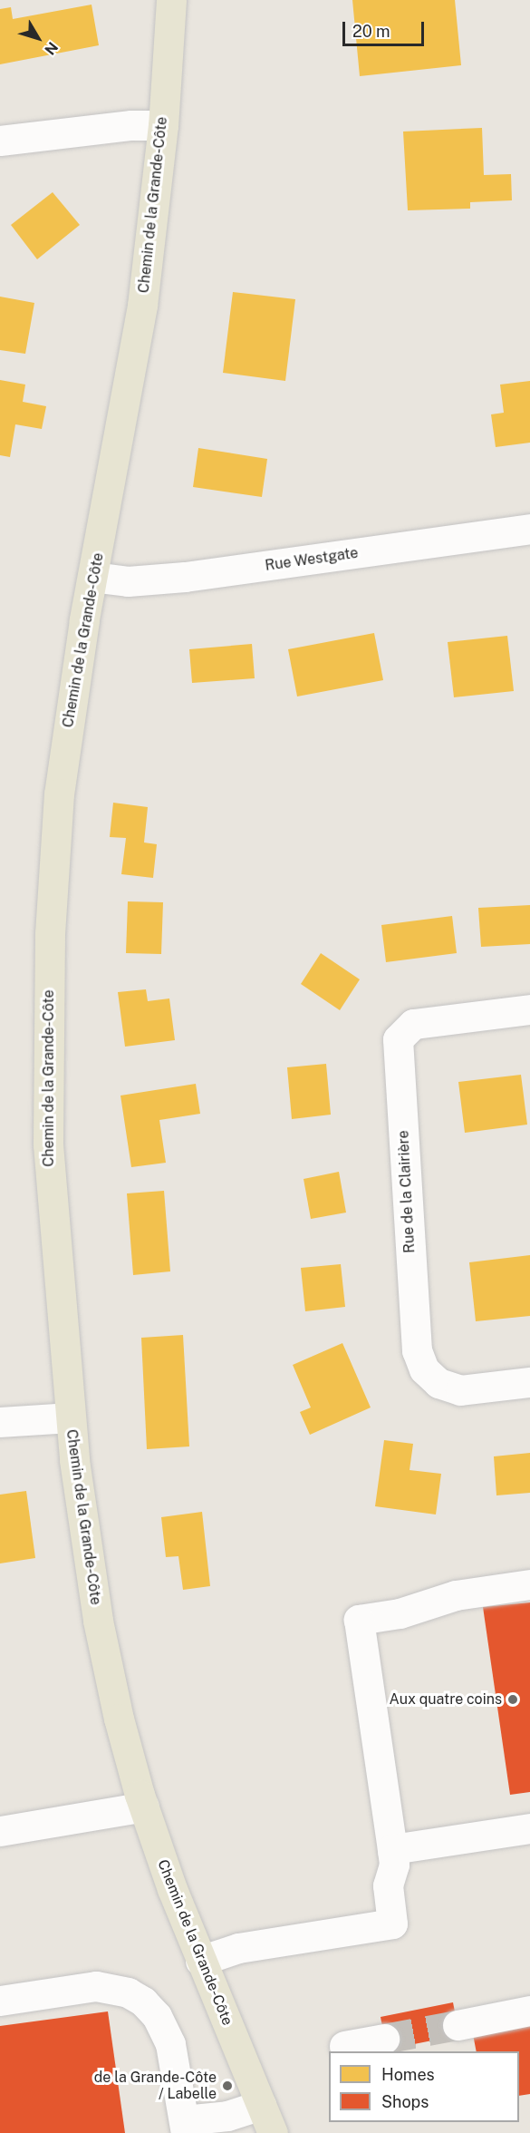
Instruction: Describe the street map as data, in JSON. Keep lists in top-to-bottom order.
{
  "streets": {
    "main road": ["Chemin de la Grande-Côte"],
    "street": ["Rue Westgate", "Rue de la Clairière"]
  },
  "crossings": [
    ["Chemin de la Grande-Côte", "Rue Westgate"]
  ],
  "places": ["Aux quatre coins", "de la Grande-Côte / Labelle"],
  "legend": ["Homes", "Shops"],
  "scale_bar": "20 m",
  "north": "bottom right"
}
